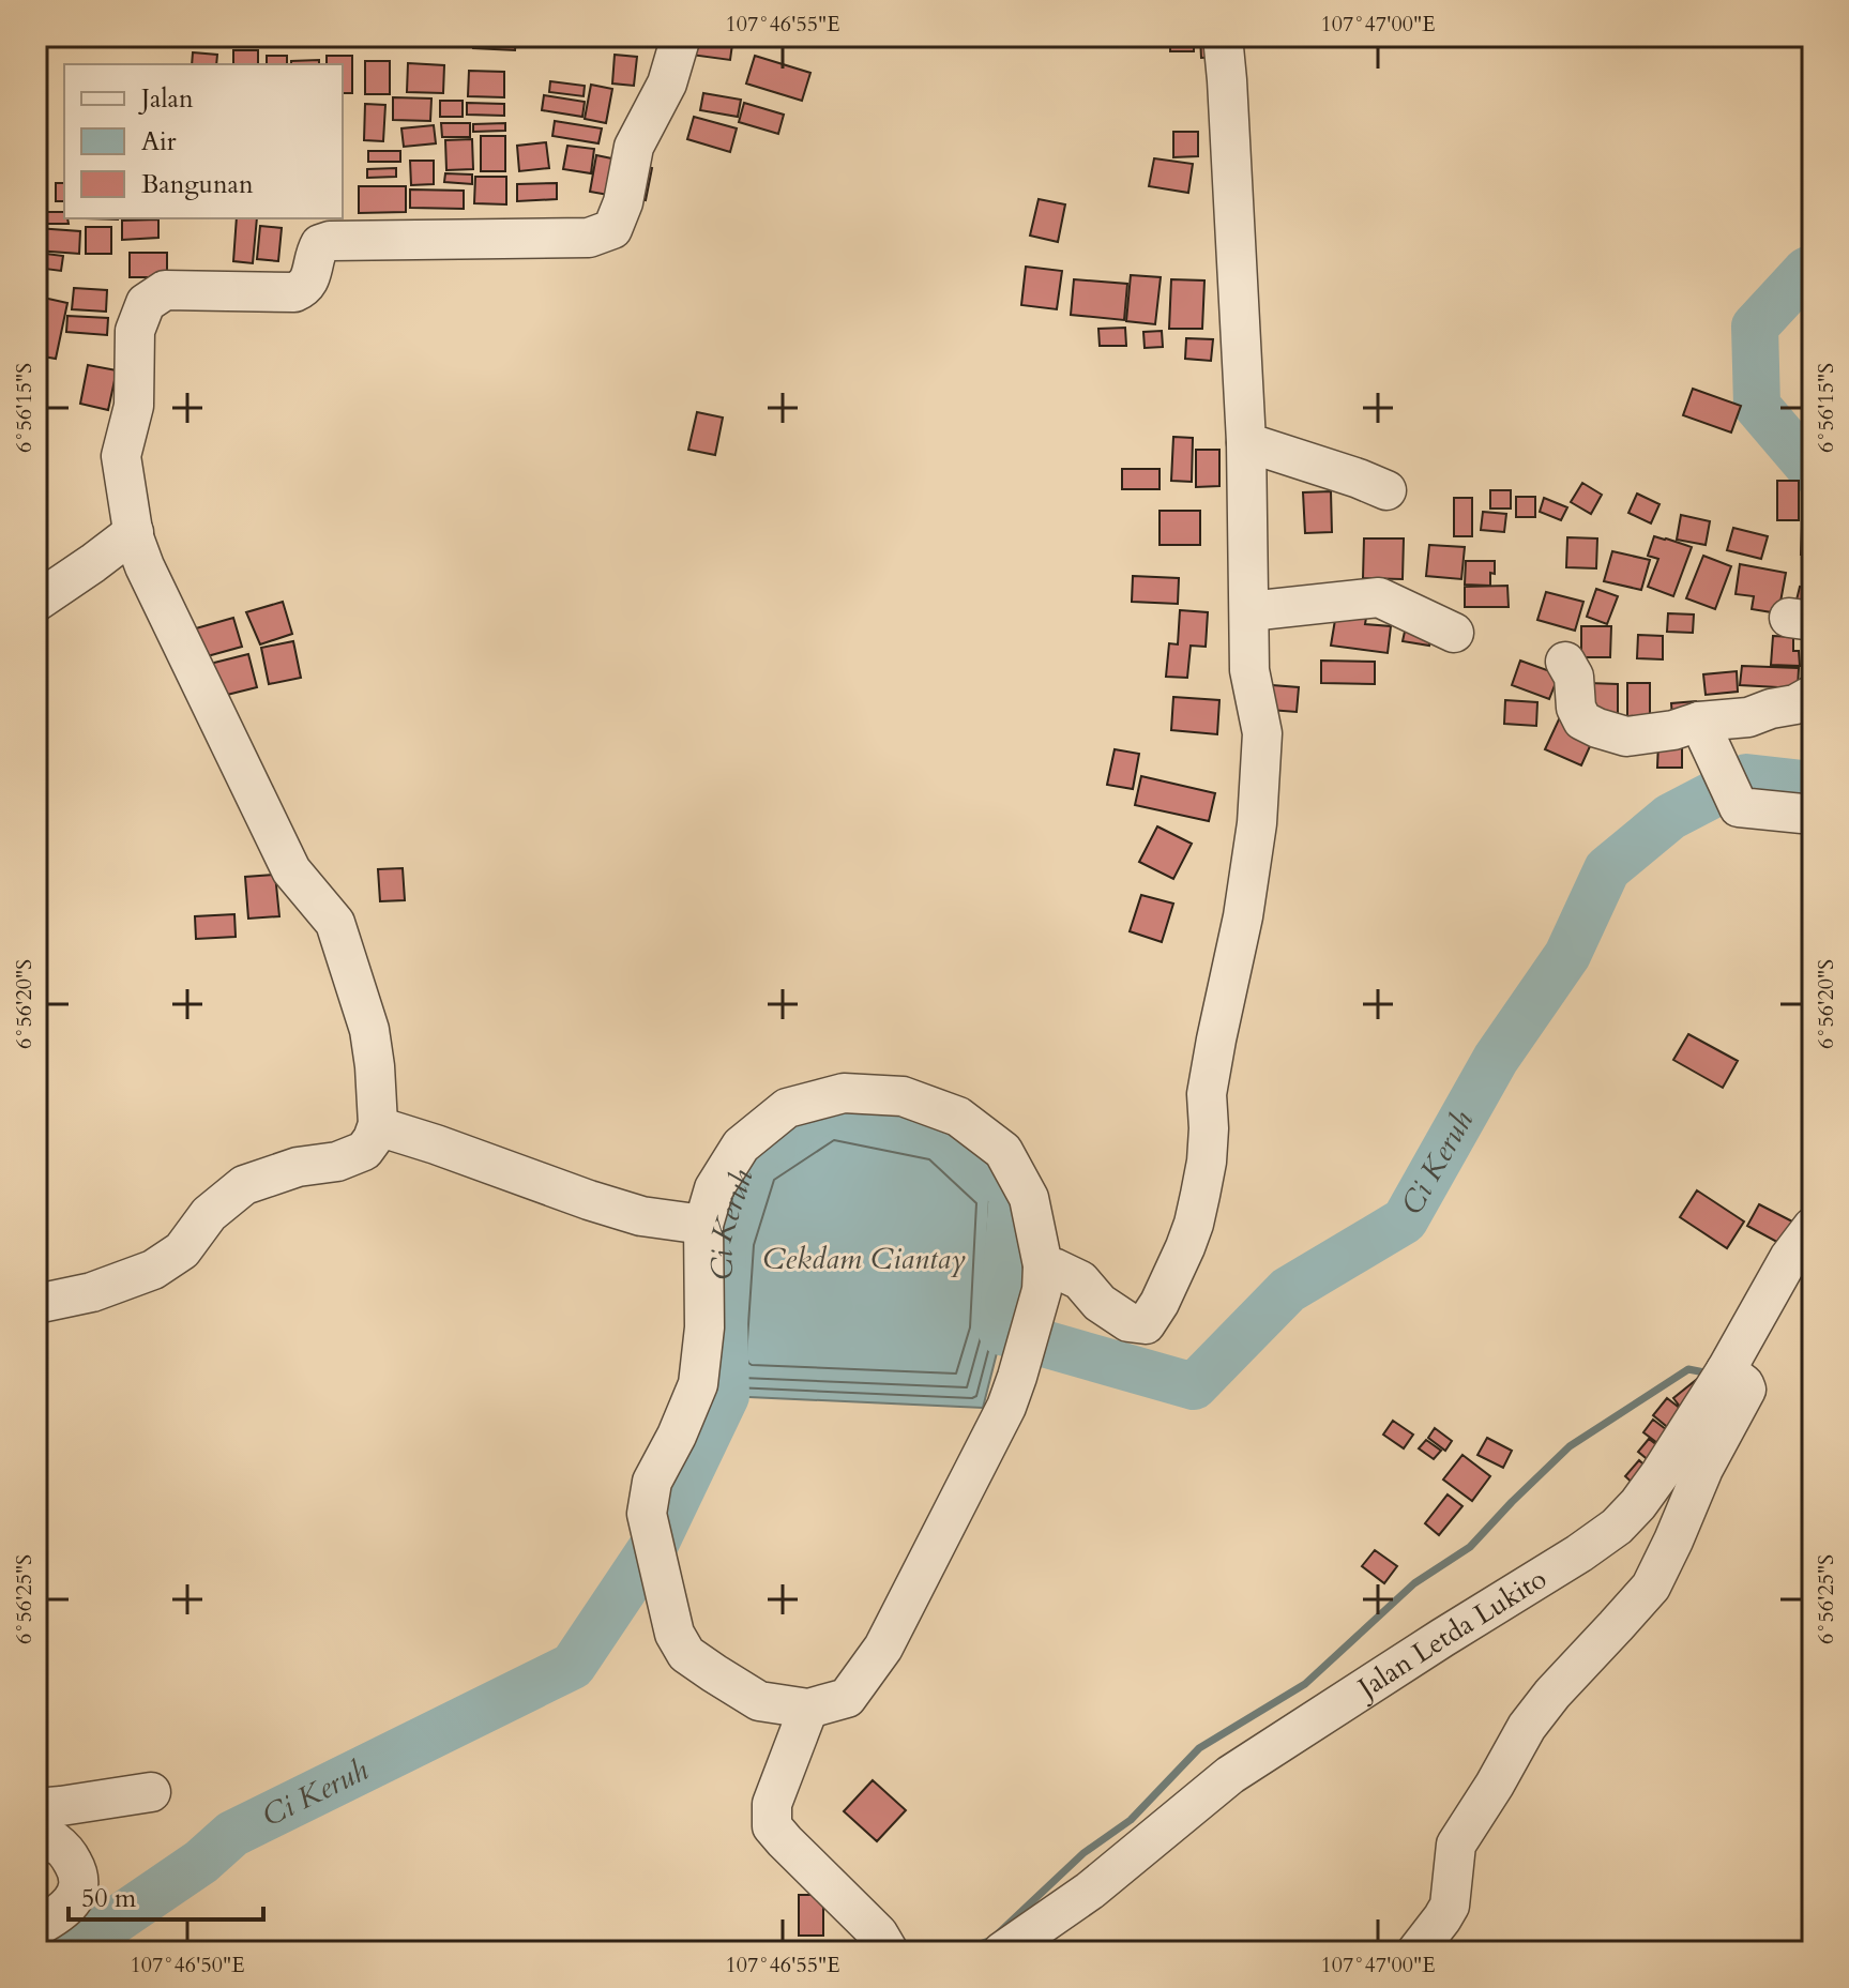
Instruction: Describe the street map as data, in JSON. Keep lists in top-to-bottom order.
{
  "streets": {
    "street": ["Jalan Letda Lukito"]
  },
  "water": ["Ci Keruh", "Cekdam Ciantay"],
  "legend": ["Jalan", "Air", "Bangunan"],
  "scale_bar": "50 m",
  "coordinates": [
    "107°46'55\"E",
    "107°47'00\"E",
    "6°56'15\"S",
    "6°56'20\"S",
    "6°56'25\"S",
    "107°46'50\"E"
  ]
}
